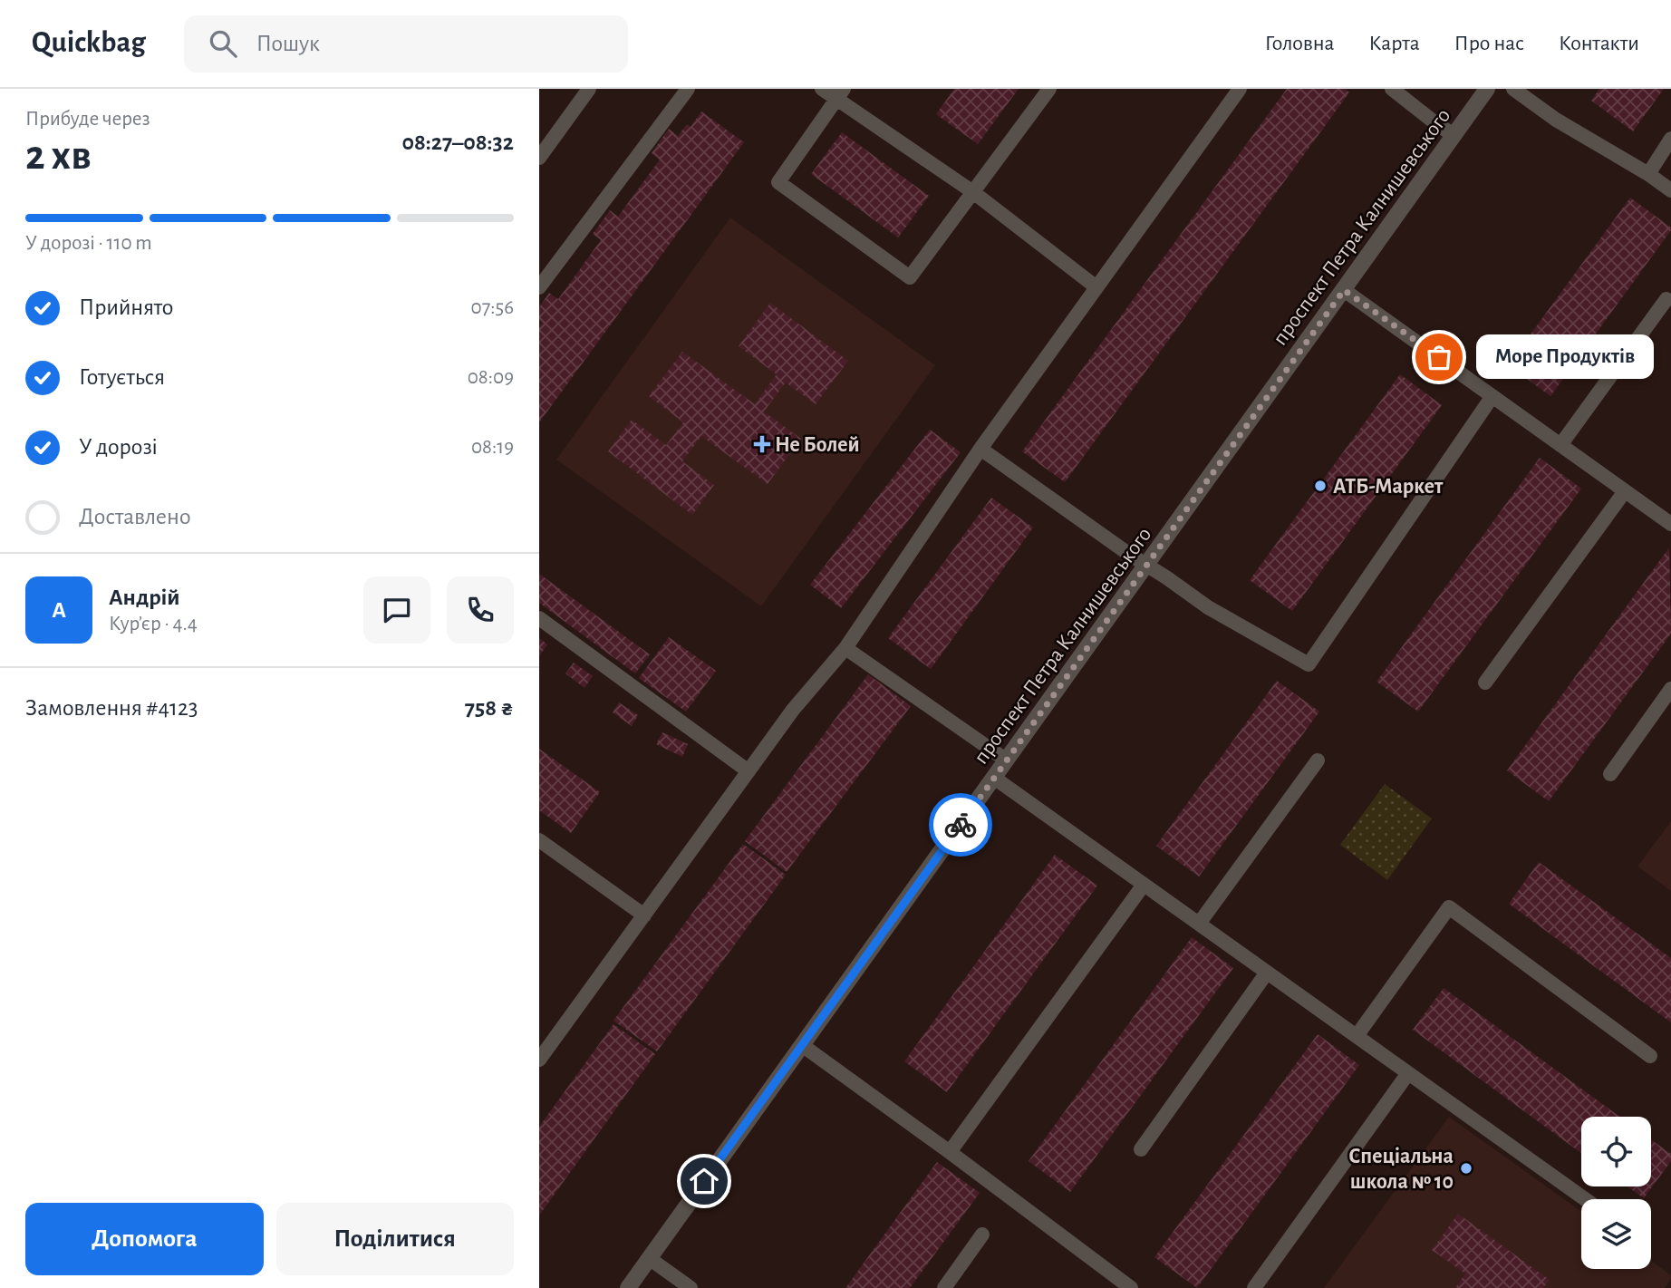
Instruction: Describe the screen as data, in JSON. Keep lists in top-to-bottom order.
{
  "streets": {
    "street": ["проспект Петра Калнишевського"]
  },
  "places": {
    "other": ["Море Продуктiв", "АТБ-Маркет", "Спеціальна школа № 10"],
    "health": ["Не Болей"]
  },
  "page": {
    "header": "Quickbag",
    "search": "Пошук",
    "nav": [
      "Головна",
      "Карта",
      "Про нас",
      "Контакти"
    ],
    "heading": ["2 хв", "Прибуде через", "08:27–08:32"],
    "panel": [
      "Андрій",
      "Кур’єр · 4.4",
      "Замовлення #4123",
      "758 ₴"
    ],
    "bar": "У дорозі · 110 m",
    "list": [
      ["Прийнято", "07:56"],
      ["Готується", "08:09"],
      ["У дорозі", "08:19"],
      "Доставлено"
    ],
    "bubble": "Море Продуктiв",
    "round": "А",
    "buttons": ["Допомога", "Поділитися"]
  }
}
